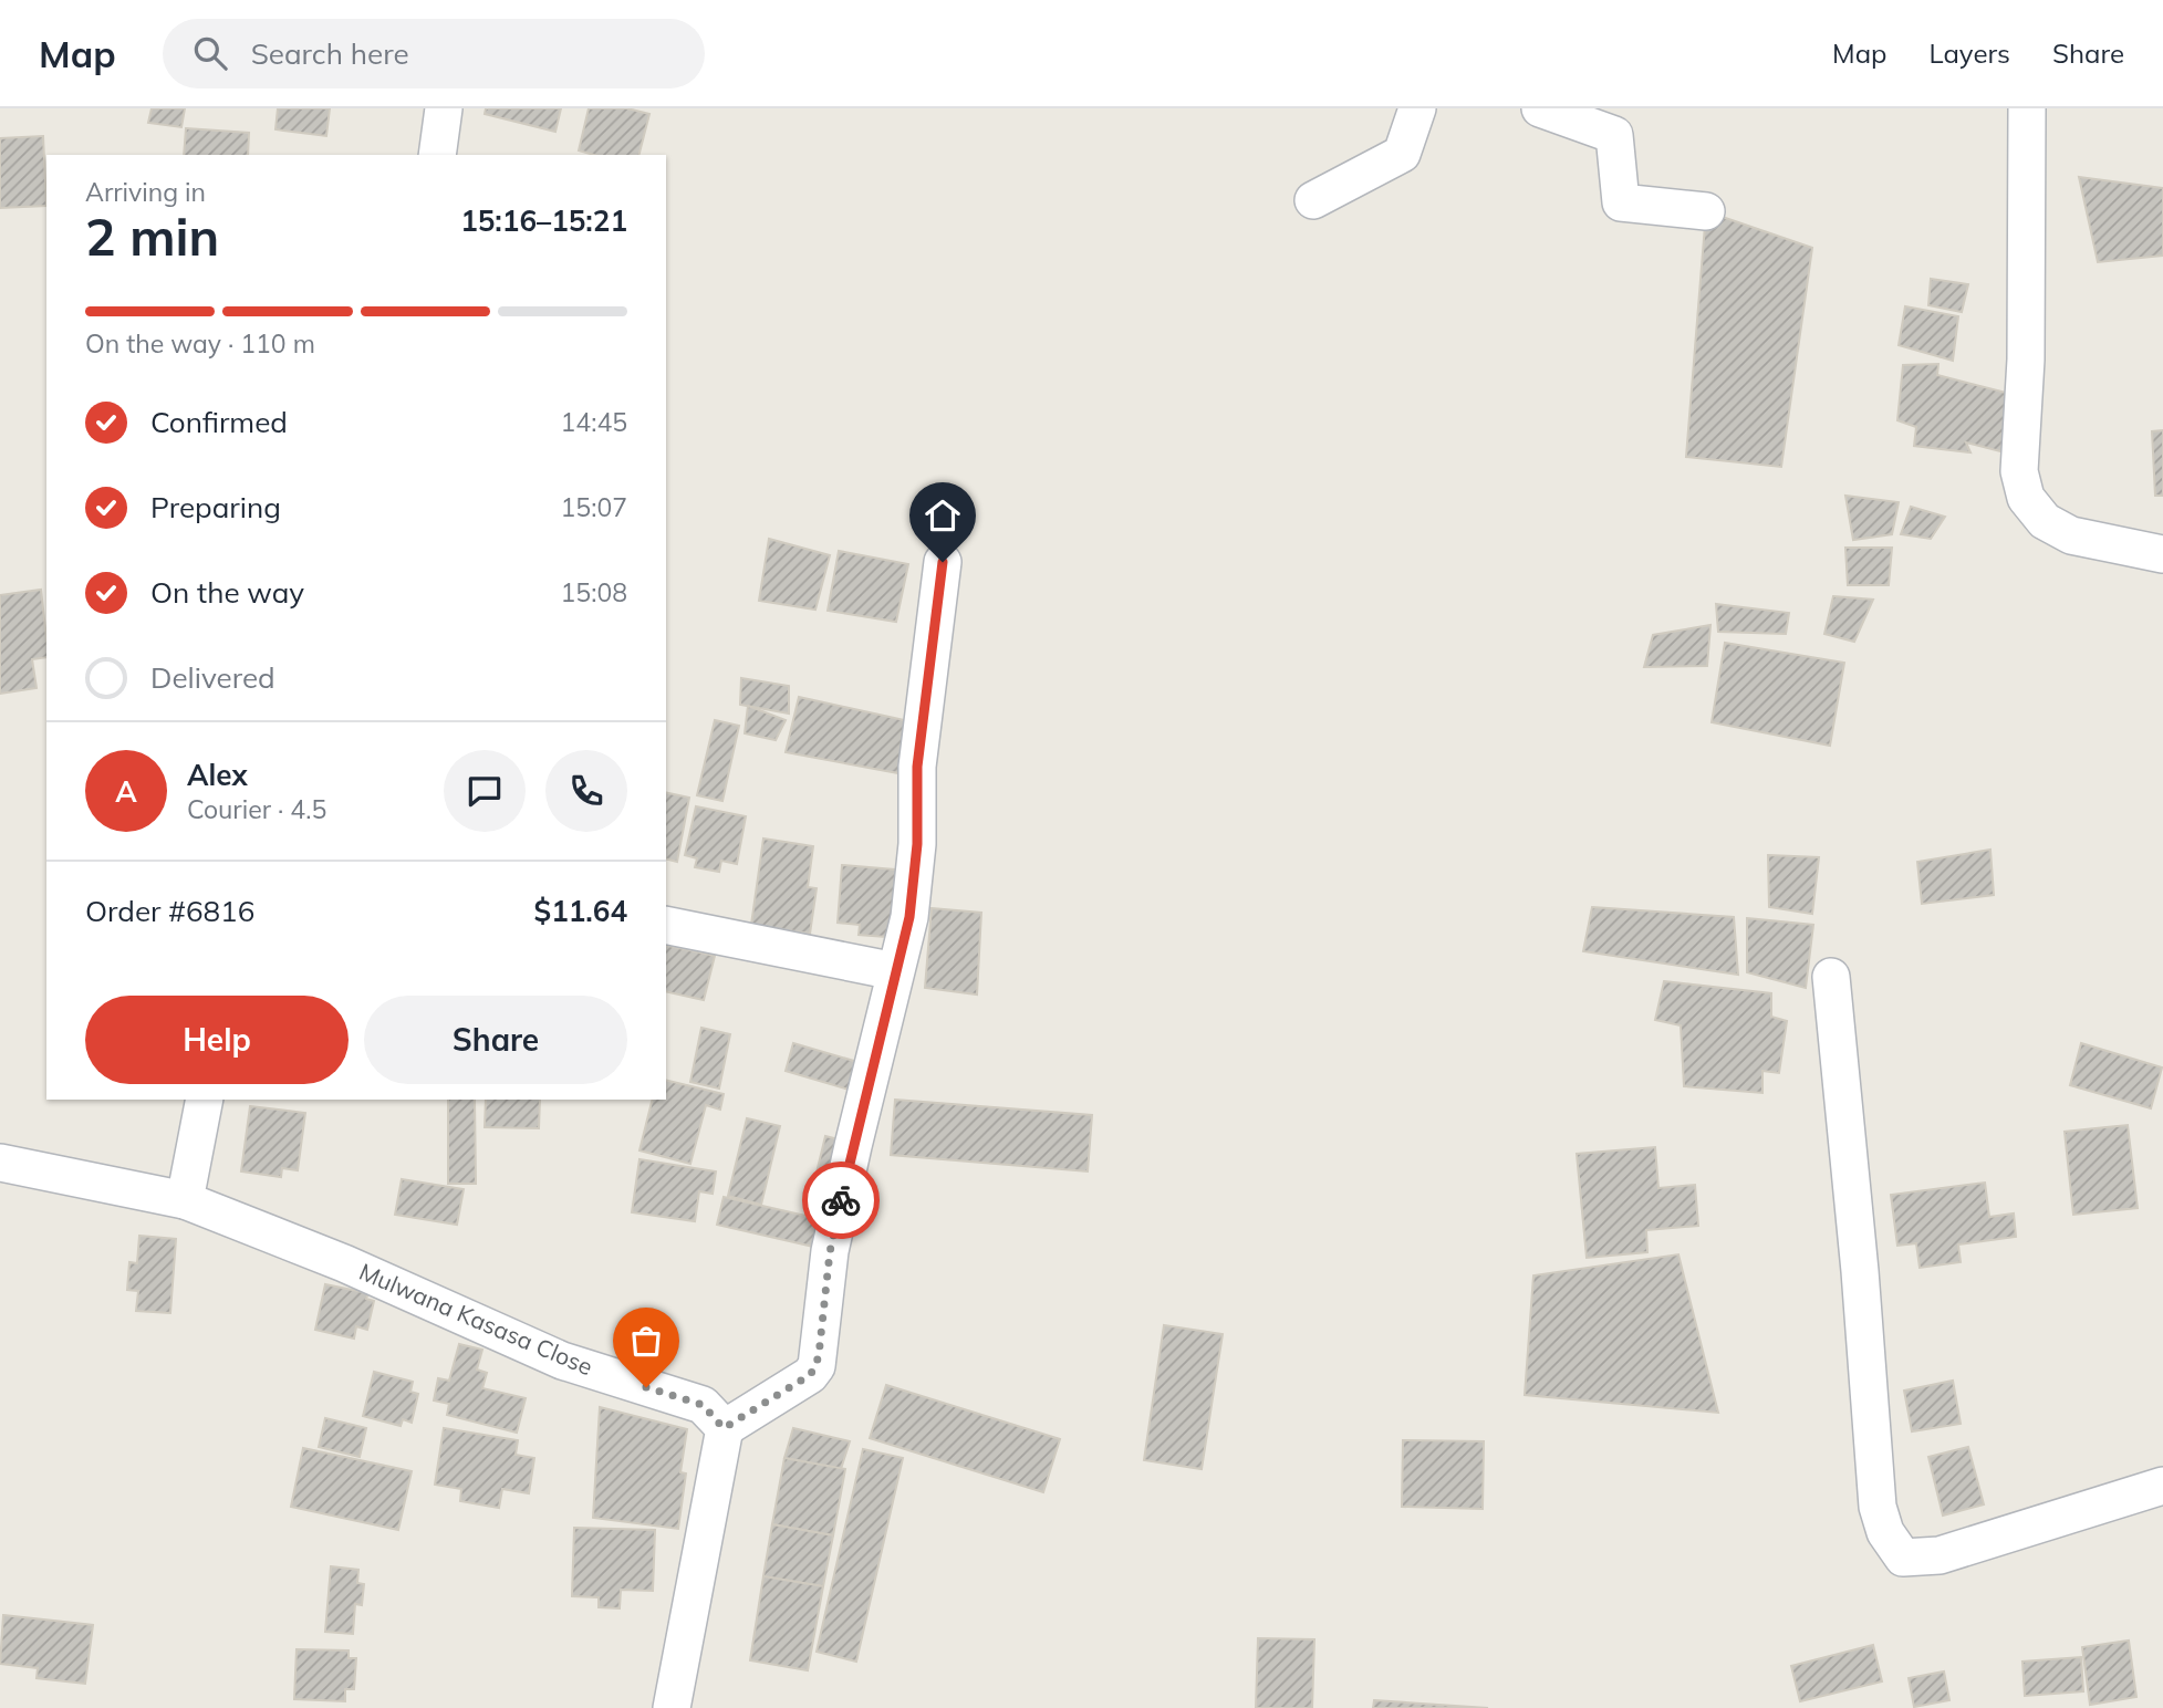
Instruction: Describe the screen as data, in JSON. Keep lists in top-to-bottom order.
{
  "streets": {
    "street": ["Mulwana Kasasa Close"]
  },
  "page": {
    "header": "Map",
    "search": "Search here",
    "nav": ["Map", "Layers", "Share"],
    "heading": ["2 min", "Arriving in", "15:16–15:21"],
    "panel": [
      "Alex",
      "Courier · 4.5",
      "Order #6816",
      "$11.64"
    ],
    "bar": "On the way · 110 m",
    "list": [
      ["Confirmed", "14:45"],
      ["Preparing", "15:07"],
      ["On the way", "15:08"],
      "Delivered"
    ],
    "round": "A",
    "buttons": ["Help", "Share"]
  }
}
